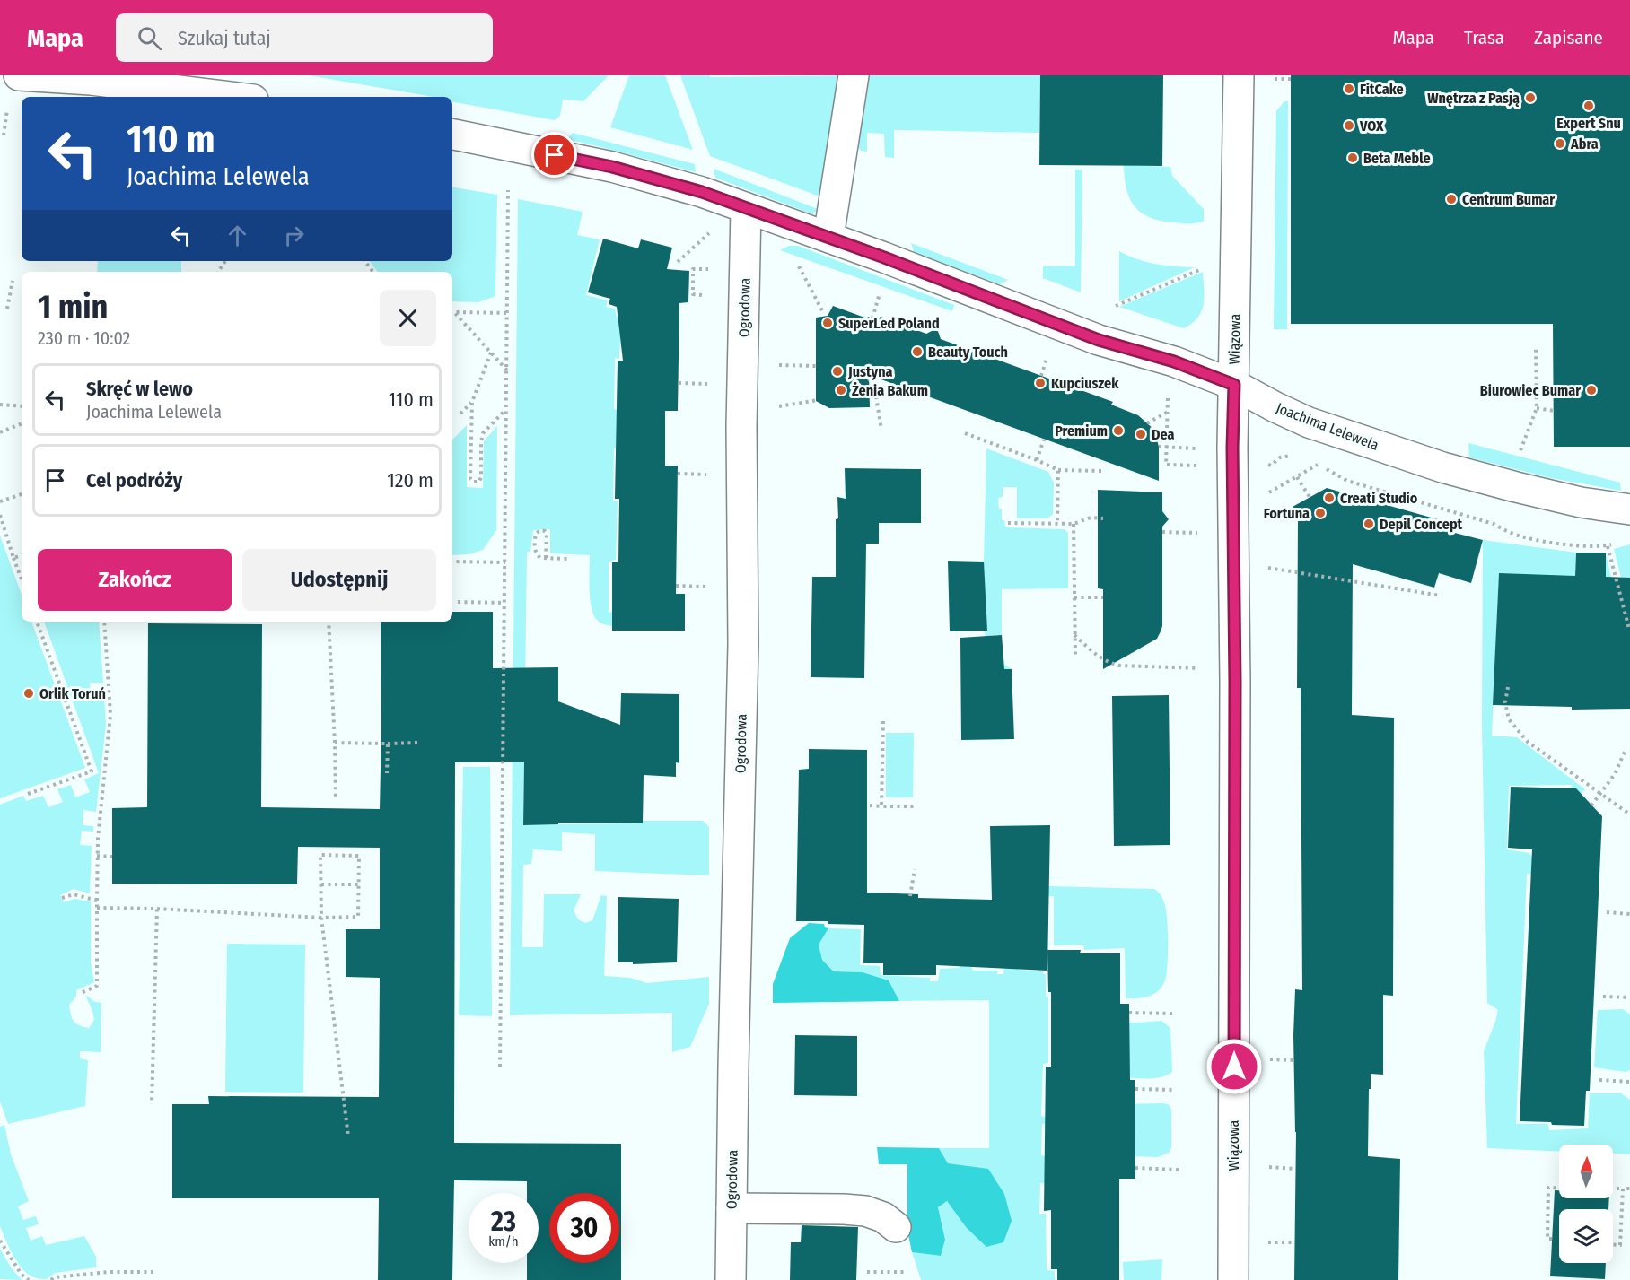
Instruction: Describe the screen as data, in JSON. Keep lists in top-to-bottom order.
{
  "streets": {
    "street": ["Ogrodowa", "Wiązowa", "Joachima Lelewela"]
  },
  "crossings": [
    ["Ogrodowa", "Joachima Lelewela"],
    ["Wiązowa", "Joachima Lelewela"]
  ],
  "places": [
    "FitCake",
    "Wnętrza z Pasją",
    "Expert Snu",
    "VOX",
    "Abra",
    "Beta Meble",
    "Centrum Bumar",
    "SuperLed Poland",
    "Beauty Touch",
    "Justyna",
    "Kupciuszek",
    "Żenia Bakum",
    "Biurowiec Bumar",
    "Premium",
    "Dea",
    "Creati Studio",
    "Fortuna",
    "Depil Concept",
    "Orlik Toruń"
  ],
  "north": "top",
  "page": {
    "header": "Mapa",
    "search": "Szukaj tutaj",
    "nav": ["Mapa", "Trasa", "Zapisane"],
    "turn": ["110 m", "Joachima Lelewela"],
    "heading": ["1 min", "230 m · 10:02"],
    "list": [
      {
        "name": "Skręć w lewo",
        "note": "Joachima Lelewela",
        "value": "110 m"
      },
      {
        "name": "Cel podróży",
        "value": "120 m"
      }
    ],
    "buttons": ["Zakończ", "Udostępnij"],
    "speed": "23 km/h",
    "limit": "30"
  }
}
